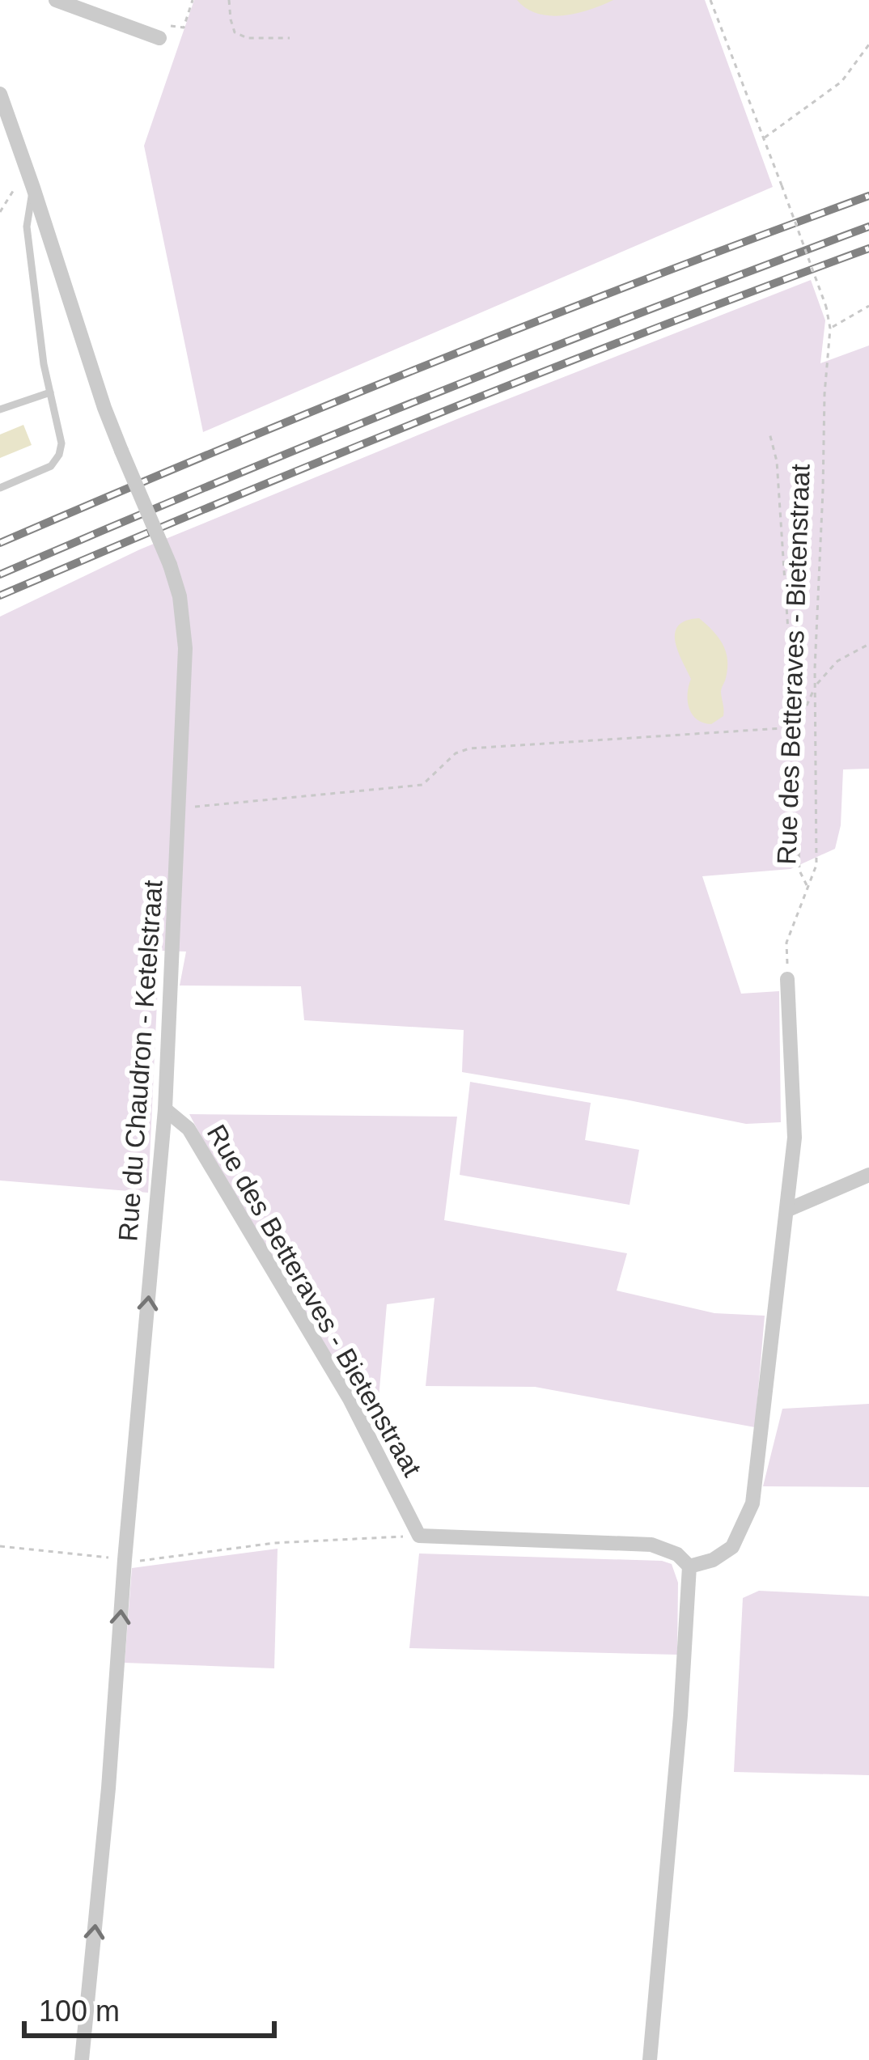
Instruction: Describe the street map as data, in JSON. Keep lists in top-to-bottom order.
{
  "streets": {
    "street": ["Rue des Betteraves - Bietenstraat", "Rue du Chaudron - Ketelstraat"]
  },
  "crossings": [
    ["Rue des Betteraves - Bietenstraat", "Rue du Chaudron - Ketelstraat"]
  ],
  "one_way": ["Rue du Chaudron - Ketelstraat"],
  "scale_bar": "100 m"
}
